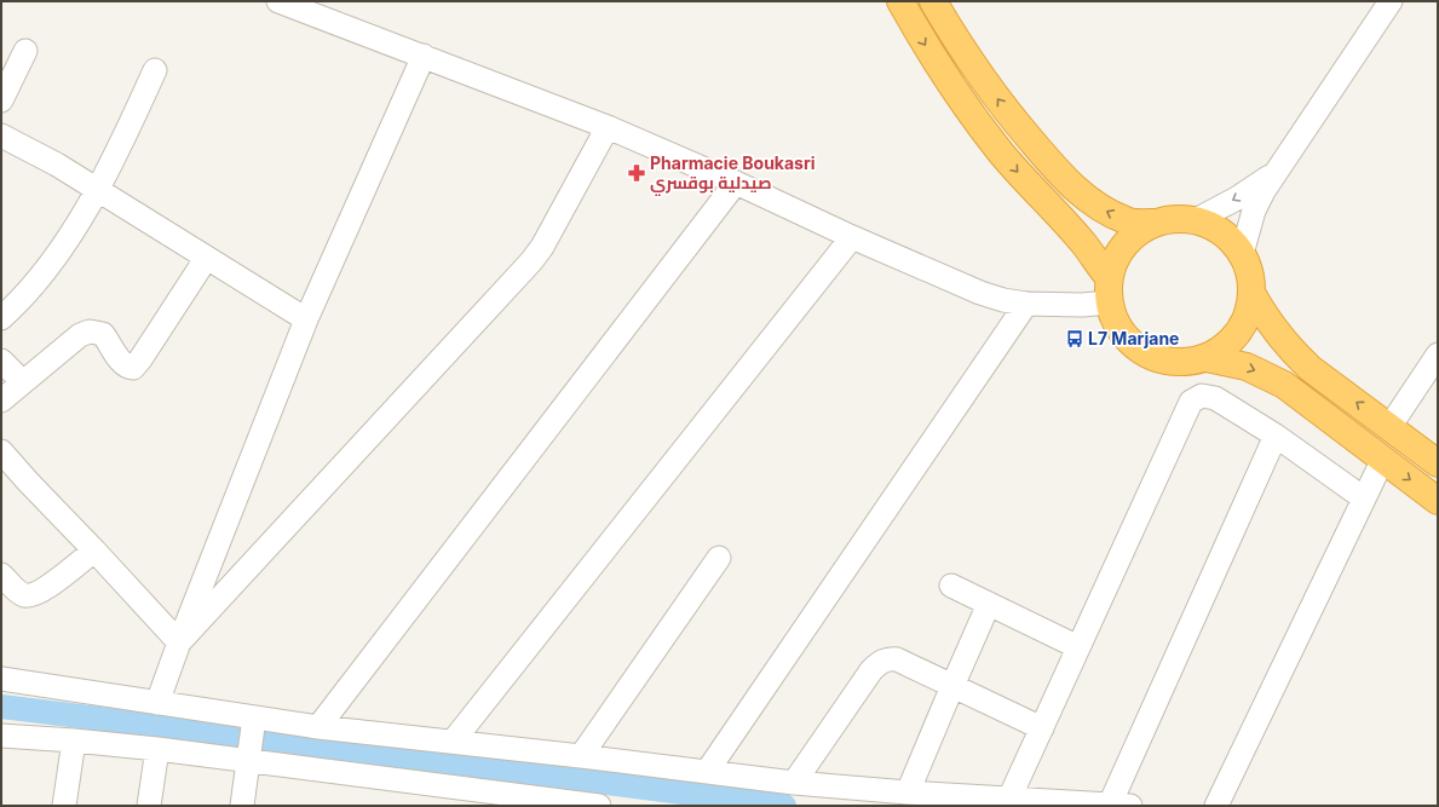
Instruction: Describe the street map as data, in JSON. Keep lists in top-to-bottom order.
{
  "places": {
    "pharmacy": ["Pharmacie Boukasri صيدلية بوقسري"],
    "bus stop": ["L7 Marjane"]
  }
}
